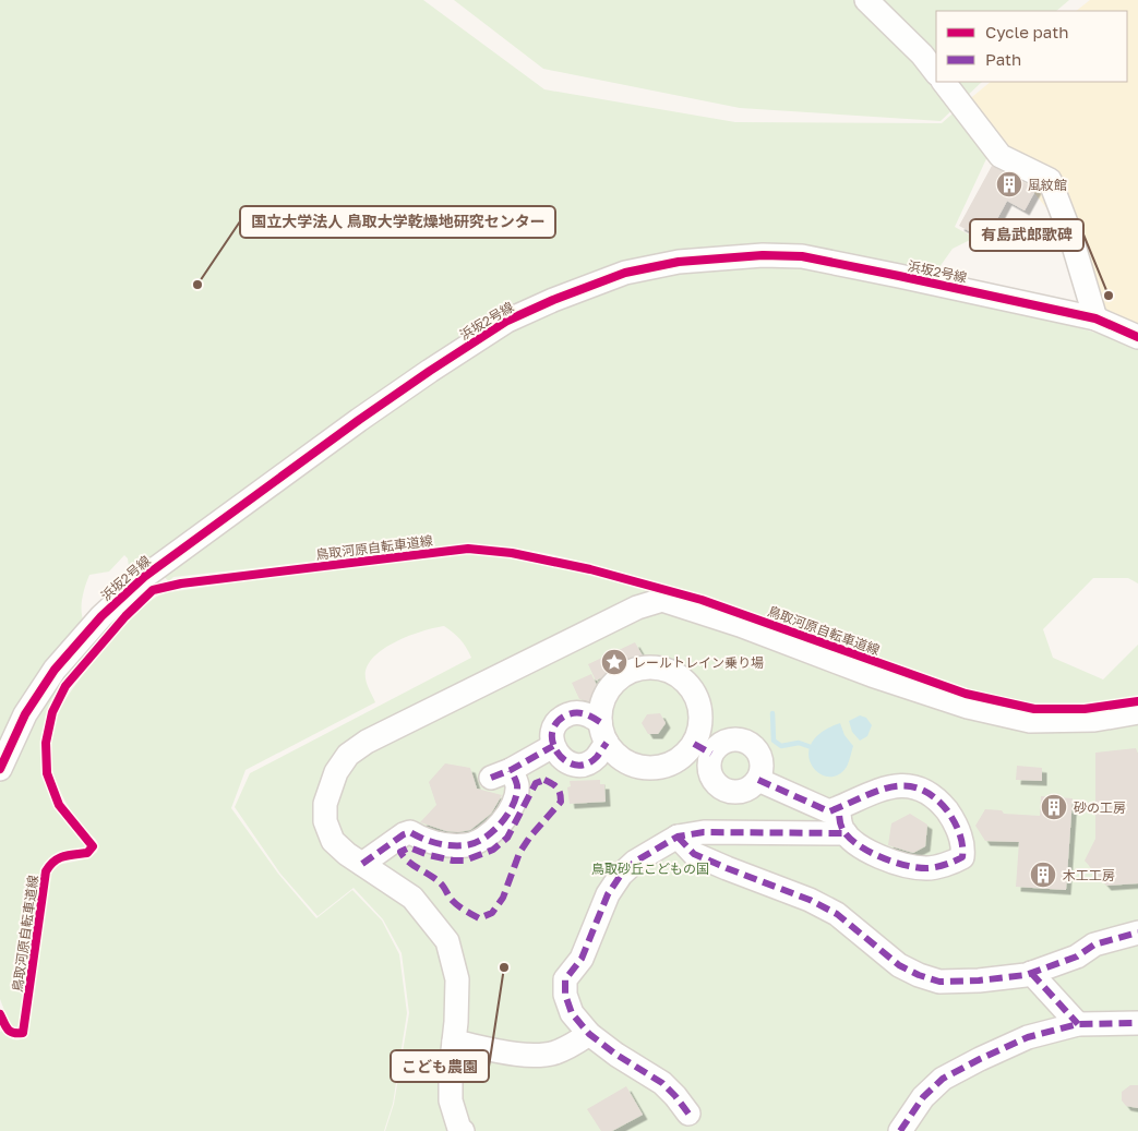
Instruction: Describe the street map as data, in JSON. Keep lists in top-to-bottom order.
{
  "streets": {
    "street": ["浜坂2号線"],
    "cycle path": ["鳥取河原自転車道線"]
  },
  "parks": ["鳥取砂丘こどもの国"],
  "places": {
    "building": ["風紋館", "砂の工房", "木工工房"],
    "other": ["国立大学法人 鳥取大学乾燥地研究センター", "有島武郎歌碑", "こども農園"],
    "place": ["レールトレイン乗り場"]
  },
  "legend": ["Cycle path", "Path"]
}
